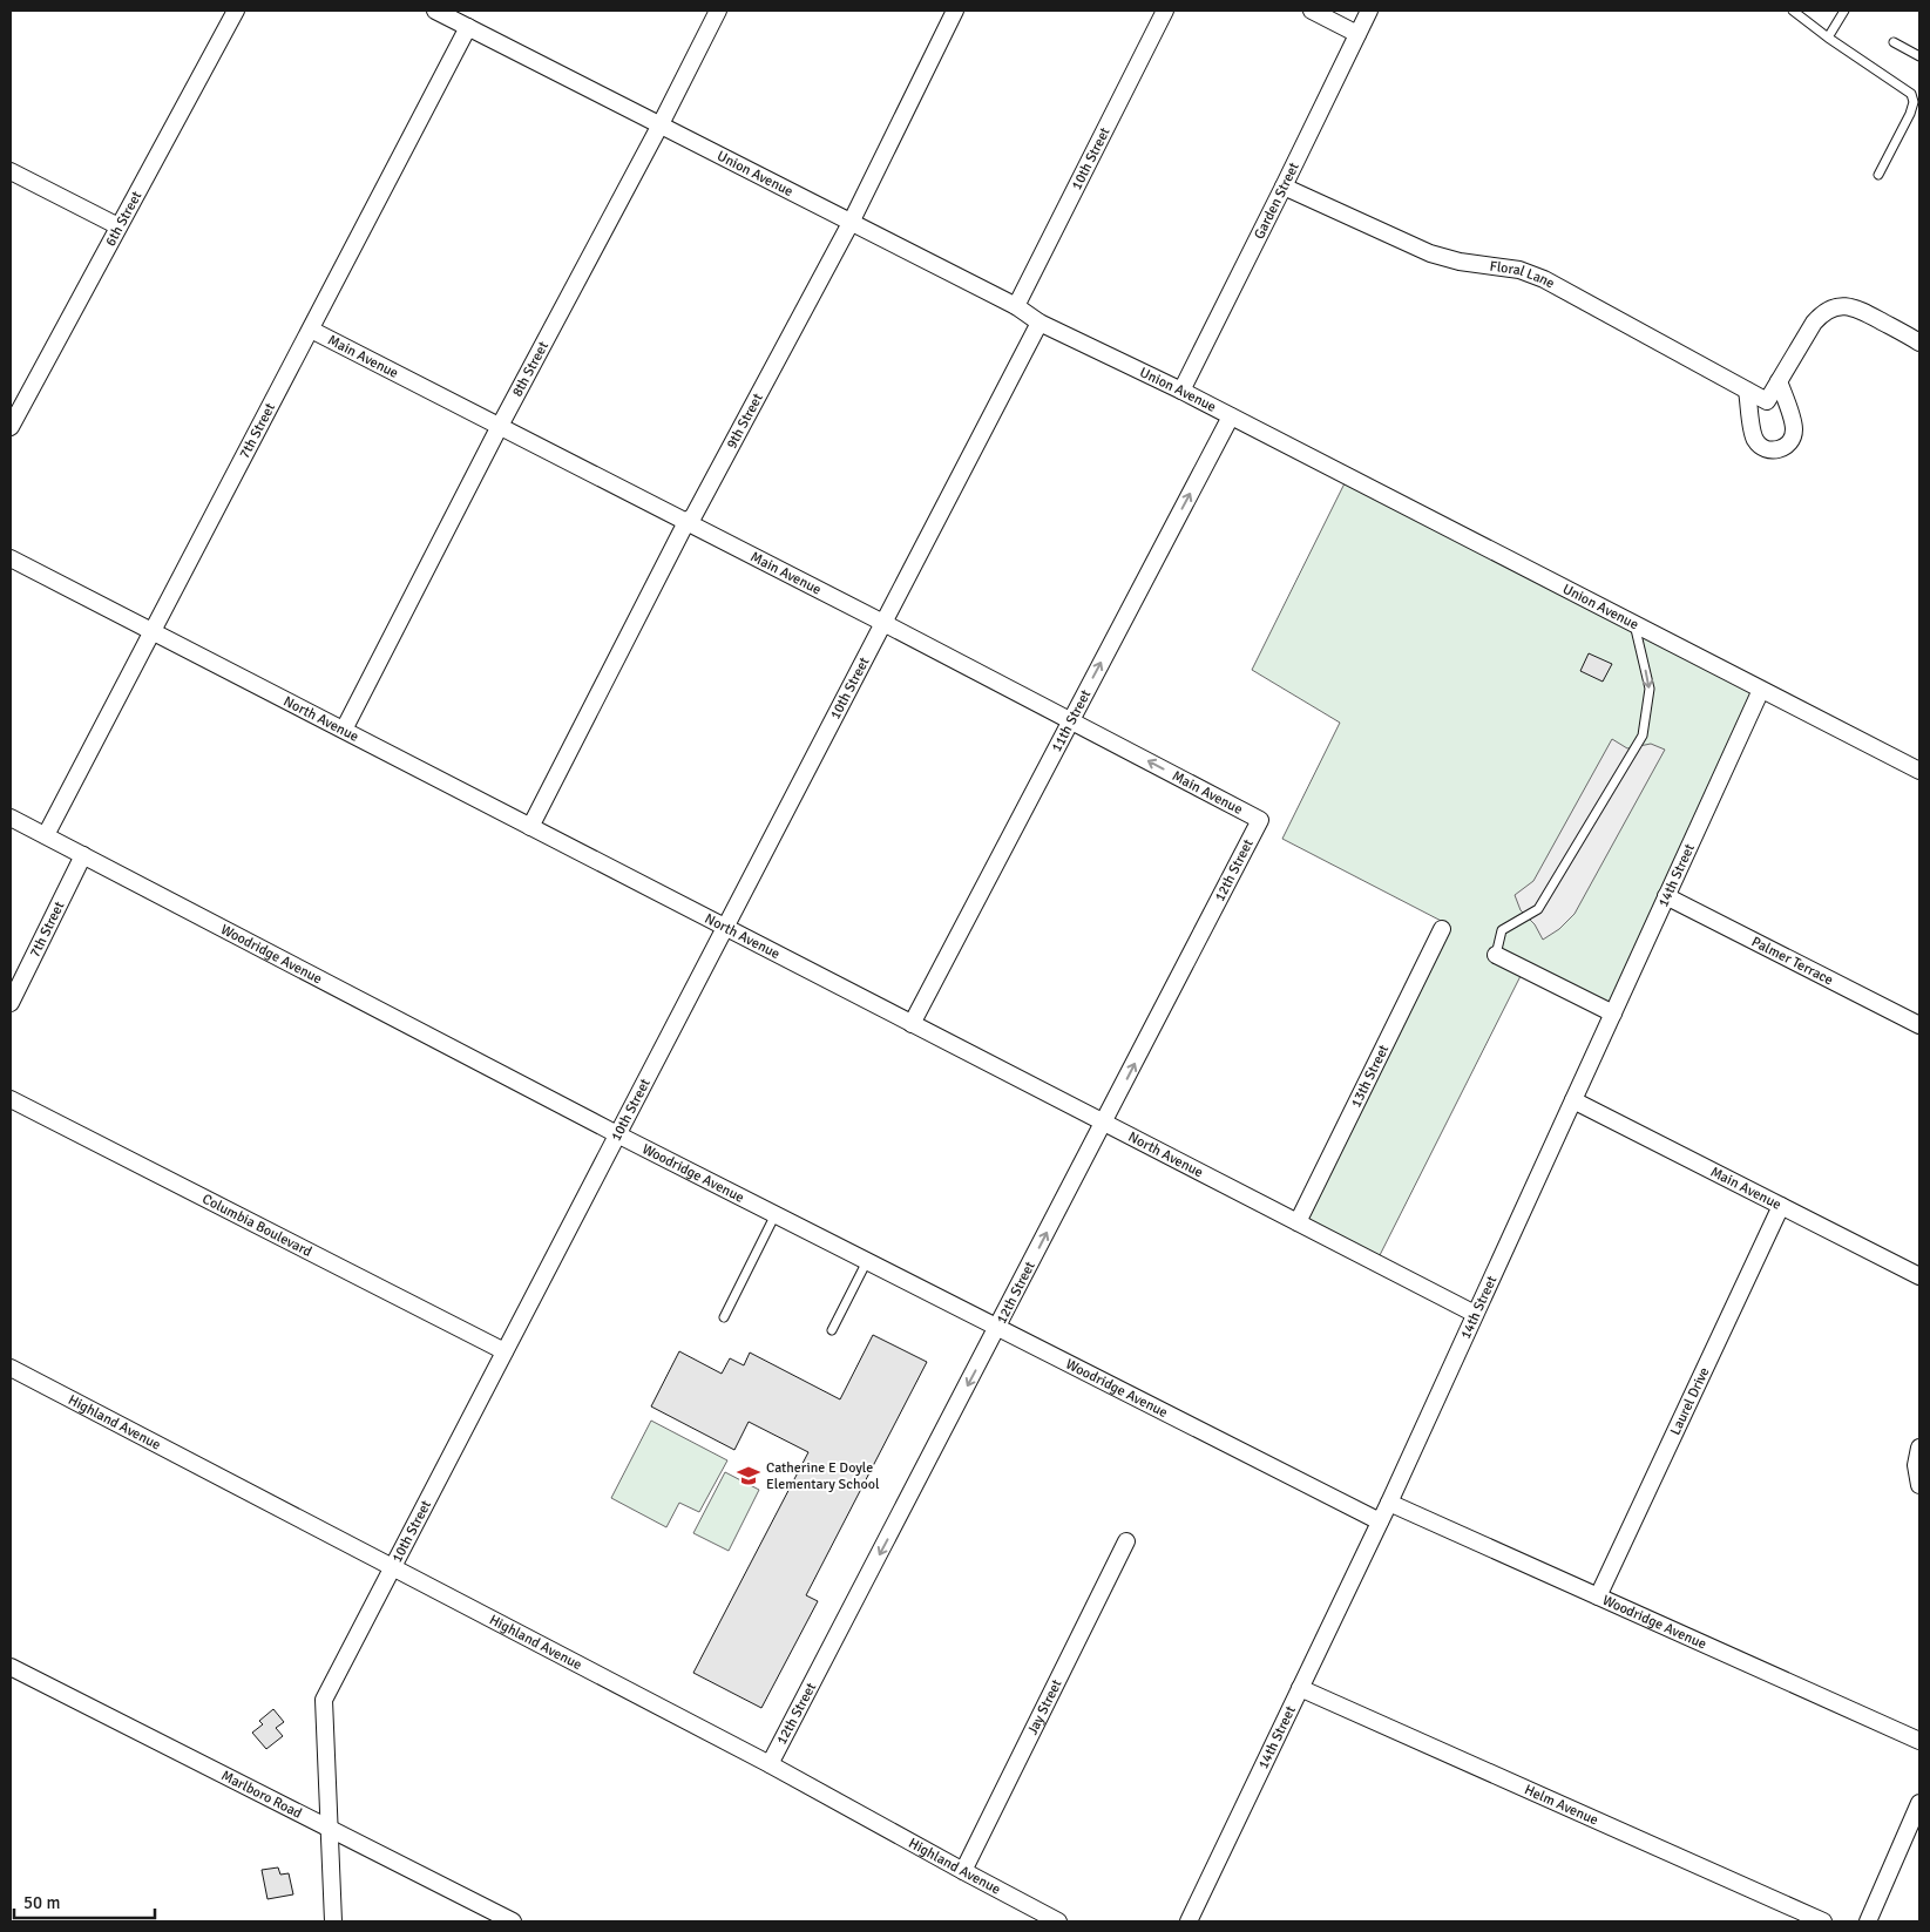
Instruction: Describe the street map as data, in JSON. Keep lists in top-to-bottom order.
{
  "streets": {
    "street": [
      "10th Street",
      "Union Avenue",
      "Garden Street",
      "6th Street",
      "Floral Lane",
      "Main Avenue",
      "8th Street",
      "9th Street",
      "7th Street",
      "North Avenue",
      "11th Street",
      "12th Street",
      "14th Street",
      "Woodridge Avenue",
      "Palmer Terrace",
      "13th Street",
      "Columbia Boulevard",
      "Laurel Drive",
      "Highland Avenue",
      "Jay Street",
      "Marlboro Road",
      "Helm Avenue"
    ]
  },
  "crossings": [
    ["10th Street", "Union Avenue"],
    ["10th Street", "Main Avenue"],
    ["10th Street", "North Avenue"],
    ["10th Street", "Woodridge Avenue"],
    ["10th Street", "Columbia Boulevard"],
    ["10th Street", "Highland Avenue"],
    ["10th Street", "Marlboro Road"],
    ["Union Avenue", "Garden Street"],
    ["Union Avenue", "8th Street"],
    ["Union Avenue", "9th Street"],
    ["Union Avenue", "7th Street"],
    ["Union Avenue", "11th Street"],
    ["Union Avenue", "14th Street"],
    ["Garden Street", "Floral Lane"],
    ["Main Avenue", "8th Street"],
    ["Main Avenue", "9th Street"],
    ["Main Avenue", "7th Street"],
    ["Main Avenue", "11th Street"],
    ["Main Avenue", "12th Street"],
    ["Main Avenue", "14th Street"],
    ["Main Avenue", "Laurel Drive"],
    ["8th Street", "North Avenue"],
    ["9th Street", "North Avenue"],
    ["7th Street", "North Avenue"],
    ["7th Street", "Woodridge Avenue"],
    ["North Avenue", "11th Street"],
    ["North Avenue", "12th Street"],
    ["North Avenue", "14th Street"],
    ["North Avenue", "13th Street"],
    ["12th Street", "Woodridge Avenue"],
    ["12th Street", "Highland Avenue"],
    ["14th Street", "Woodridge Avenue"],
    ["14th Street", "Palmer Terrace"],
    ["14th Street", "Helm Avenue"],
    ["Woodridge Avenue", "Laurel Drive"],
    ["Highland Avenue", "Jay Street"]
  ],
  "one_way": ["11th Street"],
  "places": {
    "school or university": ["Catherine E Doyle Elementary School"]
  },
  "scale_bar": "50 m"
}
